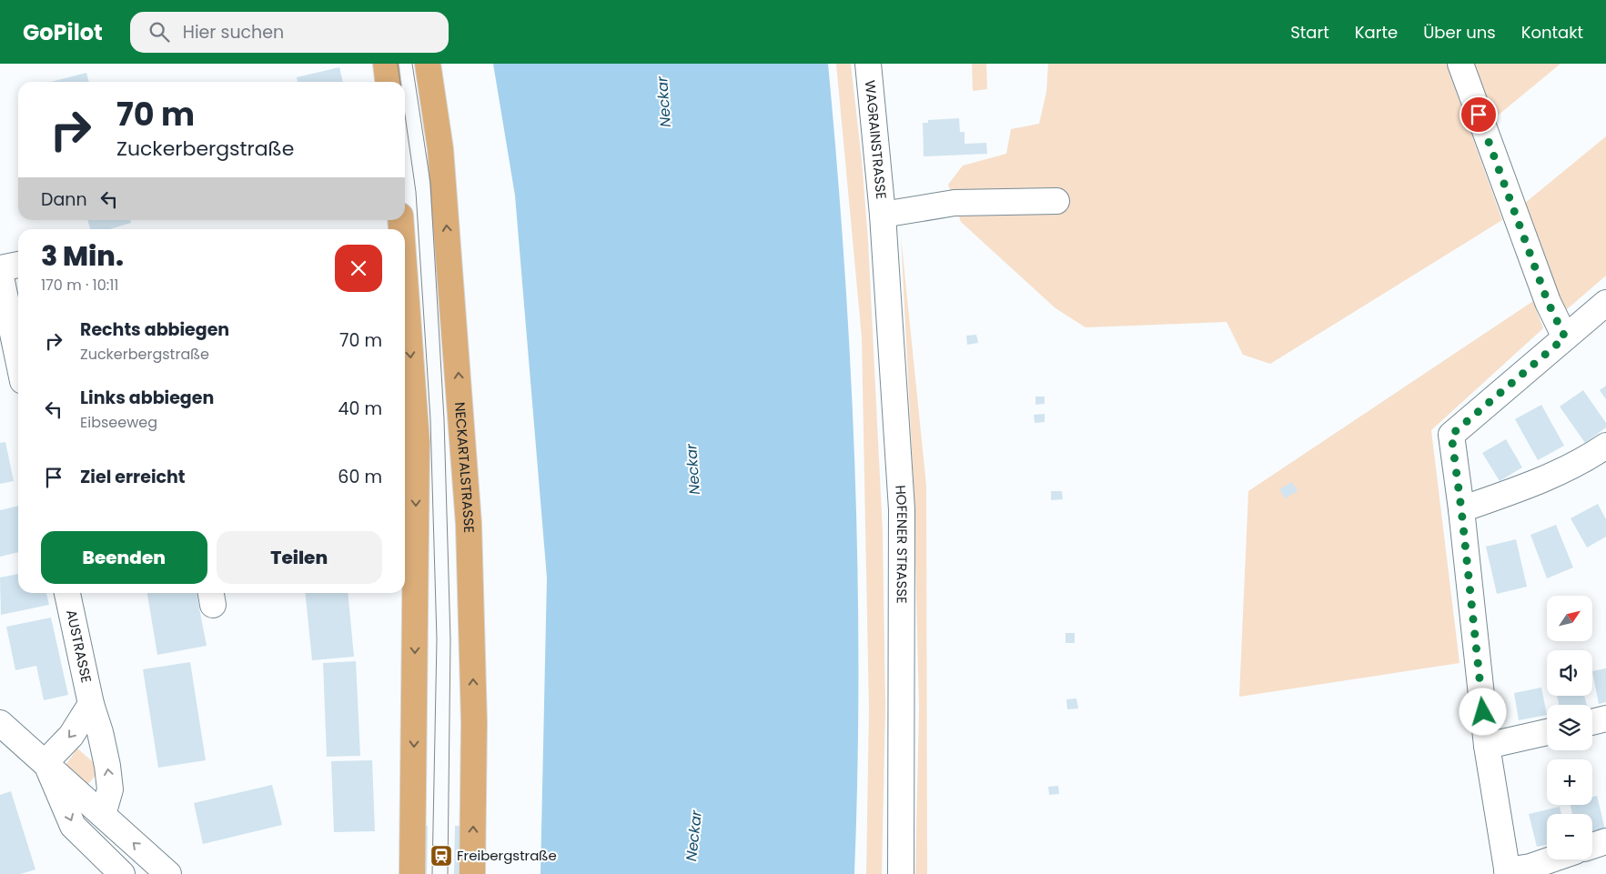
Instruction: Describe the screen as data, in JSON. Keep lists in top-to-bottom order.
{
  "streets": {
    "main road": ["NECKARTALSTRASSE"],
    "street": ["WAGRAINSTRASSE", "HOFENER STRASSE", "AUSTRASSE"]
  },
  "crossings": [
    ["WAGRAINSTRASSE", "HOFENER STRASSE"]
  ],
  "one_way": ["AUSTRASSE"],
  "water": ["Neckar"],
  "places": {
    "station": ["Freibergstraße"]
  },
  "north": "top right",
  "page": {
    "header": "GoPilot",
    "search": "Hier suchen",
    "nav": [
      "Start",
      "Karte",
      "Über uns",
      "Kontakt"
    ],
    "turn": ["70 m", "Zuckerbergstraße"],
    "then": "Dann",
    "heading": ["3 Min.", "170 m · 10:11"],
    "list": [
      {
        "name": "Rechts abbiegen",
        "note": "Zuckerbergstraße",
        "value": "70 m"
      },
      {
        "name": "Links abbiegen",
        "note": "Eibseeweg",
        "value": "40 m"
      },
      {
        "name": "Ziel erreicht",
        "value": "60 m"
      }
    ],
    "buttons": ["Beenden", "Teilen"],
    "map_buttons": ["+", "−"]
  }
}
